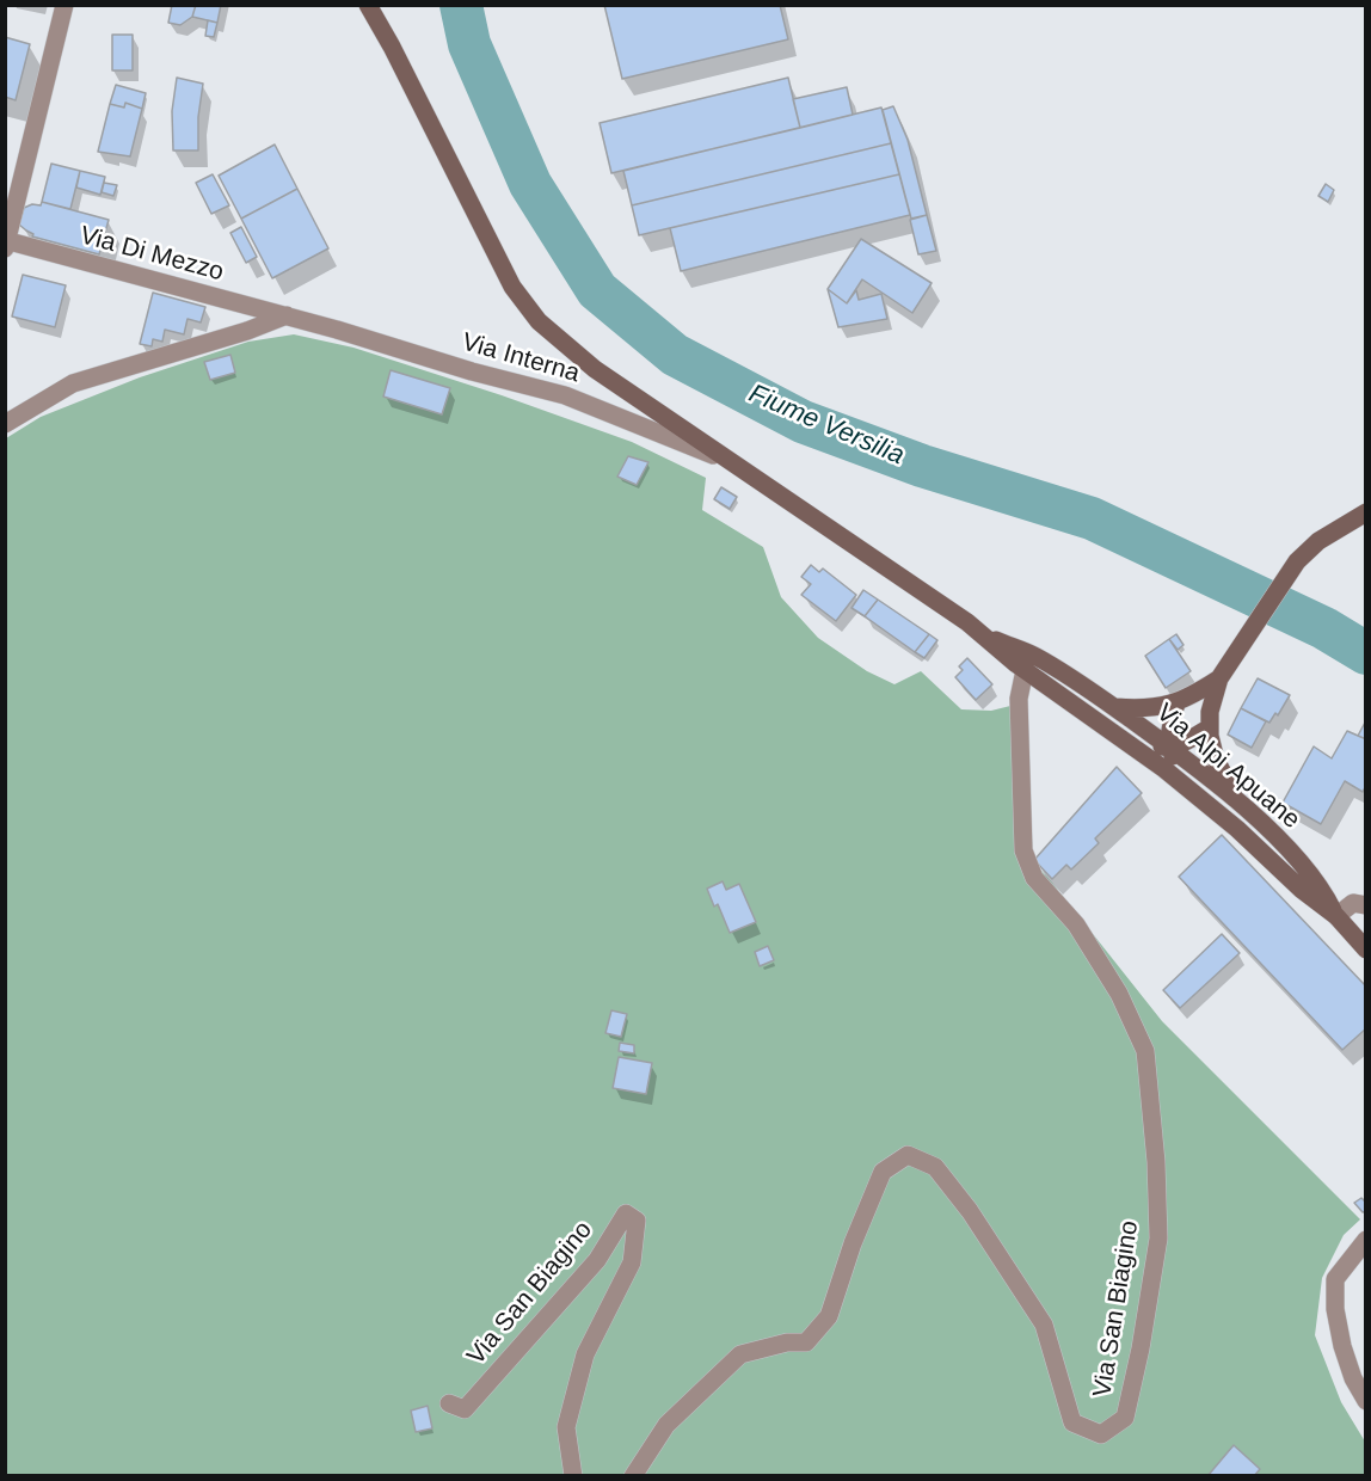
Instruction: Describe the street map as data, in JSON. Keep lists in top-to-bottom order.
{
  "streets": {
    "main road": ["Via Alpi Apuane"],
    "street": ["Via Di Mezzo", "Via Interna", "Via San Biagino"]
  },
  "crossings": [
    ["Via Di Mezzo", "Via Interna"]
  ],
  "water": ["Fiume Versilia"]
}
